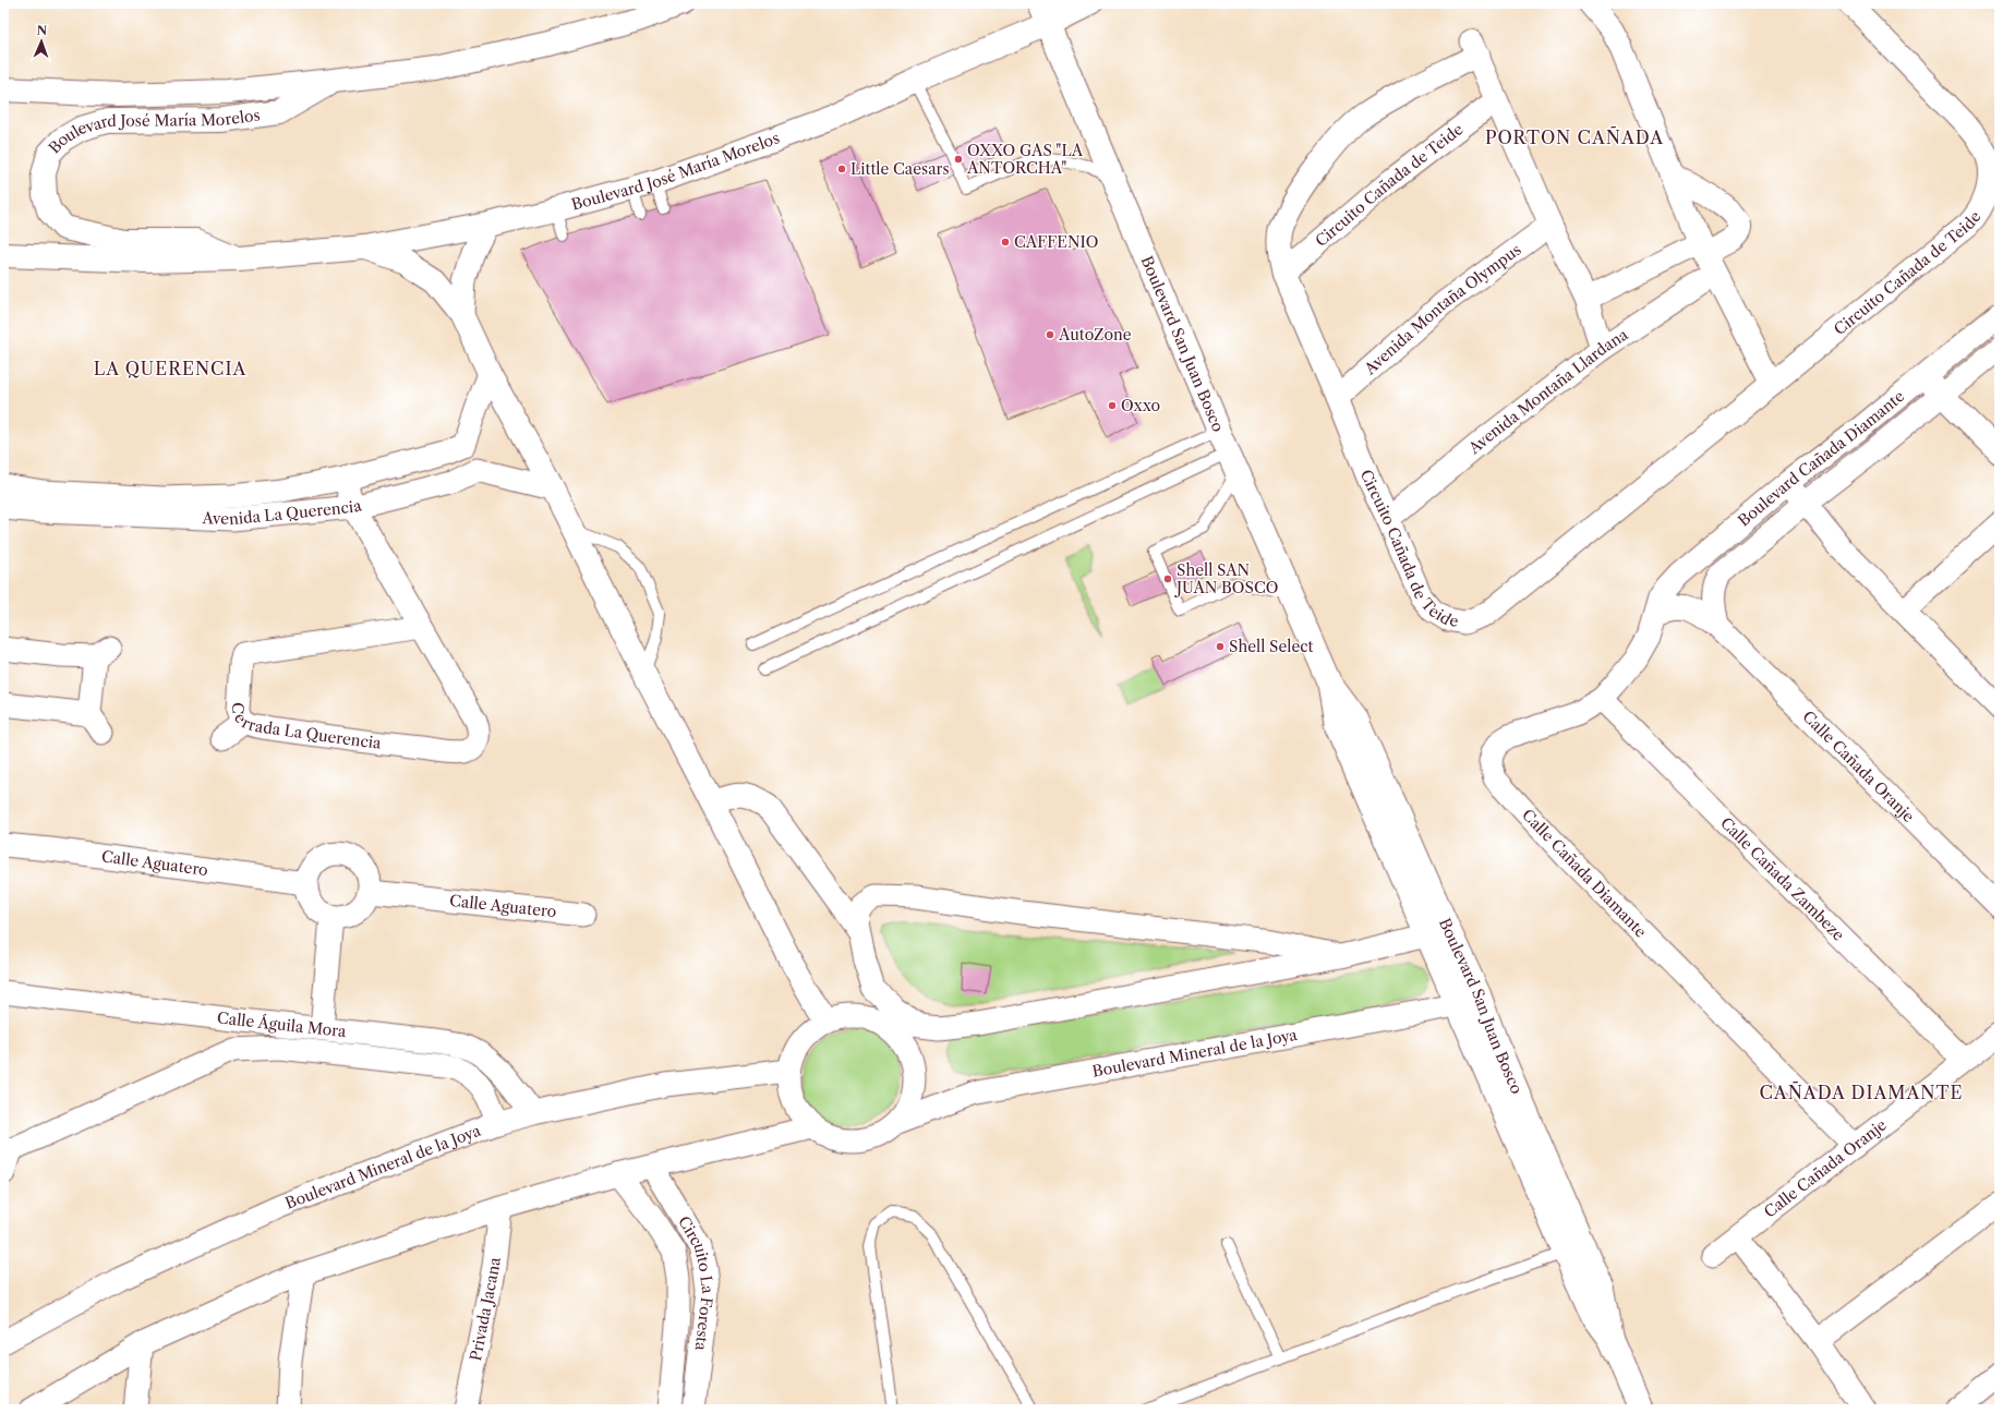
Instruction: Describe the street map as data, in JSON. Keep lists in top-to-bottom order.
{
  "streets": {
    "main road": ["Boulevard José María Morelos", "Boulevard San Juan Bosco"],
    "street": [
      "Circuito Cañada de Teide",
      "Avenida Montaña Olympus",
      "Avenida Montaña Llardana",
      "Boulevard Cañada Diamante",
      "Avenida La Querencia",
      "Cerrada La Querencia",
      "Calle Cañada Oranje",
      "Calle Aguatero",
      "Calle Cañada Diamante",
      "Calle Cañada Zambeze",
      "Calle Águila Mora",
      "Boulevard Mineral de la Joya",
      "Circuito La Foresta",
      "Privada Jacana"
    ]
  },
  "crossings": [
    ["Boulevard José María Morelos", "Boulevard San Juan Bosco"],
    ["Circuito Cañada de Teide", "Avenida Montaña Olympus"],
    ["Circuito Cañada de Teide", "Avenida Montaña Llardana"],
    ["Boulevard San Juan Bosco", "Boulevard Mineral de la Joya"],
    ["Boulevard Cañada Diamante", "Calle Cañada Oranje"],
    ["Boulevard Cañada Diamante", "Calle Cañada Diamante"],
    ["Avenida La Querencia", "Cerrada La Querencia"],
    ["Calle Cañada Oranje", "Calle Cañada Diamante"],
    ["Calle Cañada Oranje", "Calle Cañada Zambeze"],
    ["Calle Cañada Diamante", "Calle Cañada Zambeze"],
    ["Calle Águila Mora", "Boulevard Mineral de la Joya"]
  ],
  "districts": ["PORTON CAÑADA", "LA QUERENCIA", "CAÑADA DIAMANTE"],
  "places": [
    "OXXO GAS \"LA ANTORCHA\"",
    "Little Caesars",
    "CAFFENIO",
    "AutoZone",
    "Oxxo",
    "Shell SAN JUAN BOSCO",
    "Shell Select"
  ],
  "north": "top"
}
